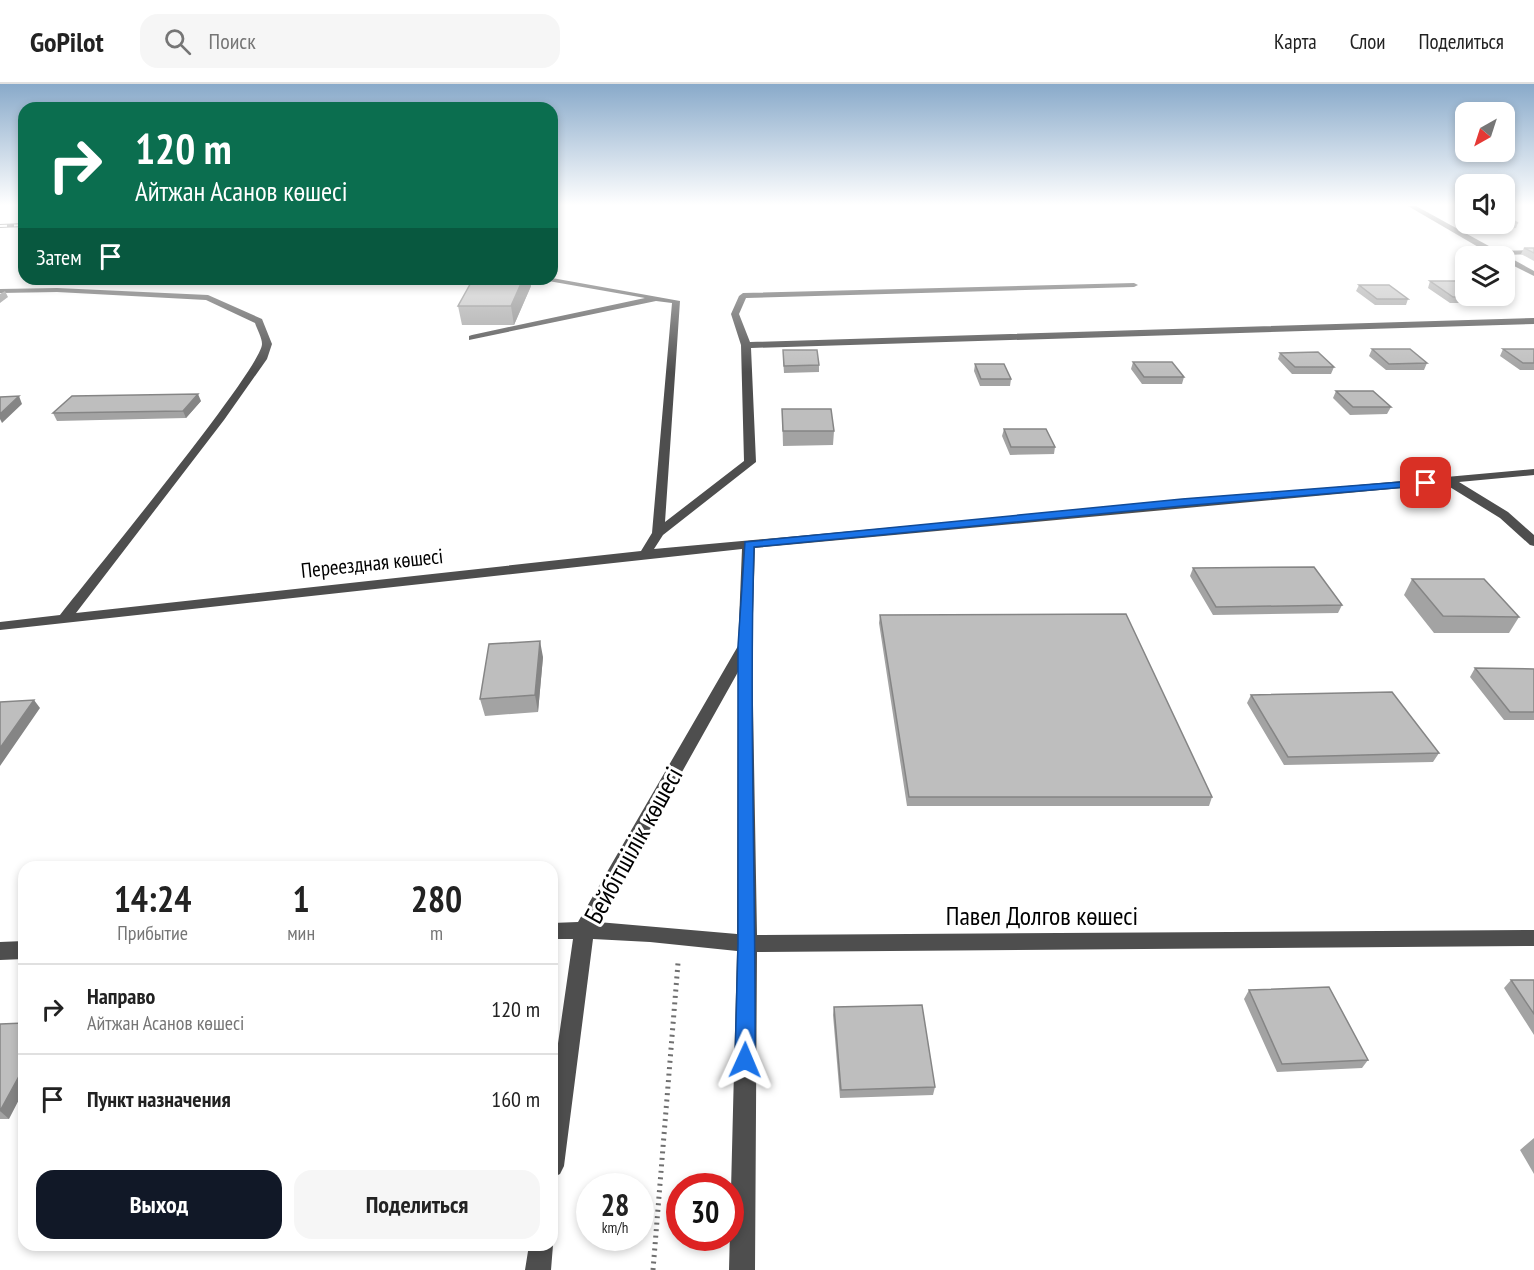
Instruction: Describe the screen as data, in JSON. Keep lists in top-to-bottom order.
{
  "streets": {
    "street": ["Переездная көшесі", "Бейбітшілік көшесі", "Павел Долгов көшесі"]
  },
  "crossings": [
    ["Переездная көшесі", "Бейбітшілік көшесі"],
    ["Бейбітшілік көшесі", "Павел Долгов көшесі"]
  ],
  "north": "bottom left",
  "page": {
    "header": "GoPilot",
    "search": "Поиск",
    "nav": ["Карта", "Слои", "Поделиться"],
    "turn": ["120 m", "Айтжан Асанов көшесі"],
    "then": "Затем",
    "eta": [
      "14:24",
      "Прибытие",
      "1",
      "мин",
      "280",
      "m"
    ],
    "list": [
      {
        "name": "Направо",
        "note": "Айтжан Асанов көшесі",
        "value": "120 m"
      },
      {
        "name": "Пункт назначения",
        "value": "160 m"
      }
    ],
    "buttons": ["Выход", "Поделиться"],
    "speed": "28 km/h",
    "limit": "30"
  }
}
